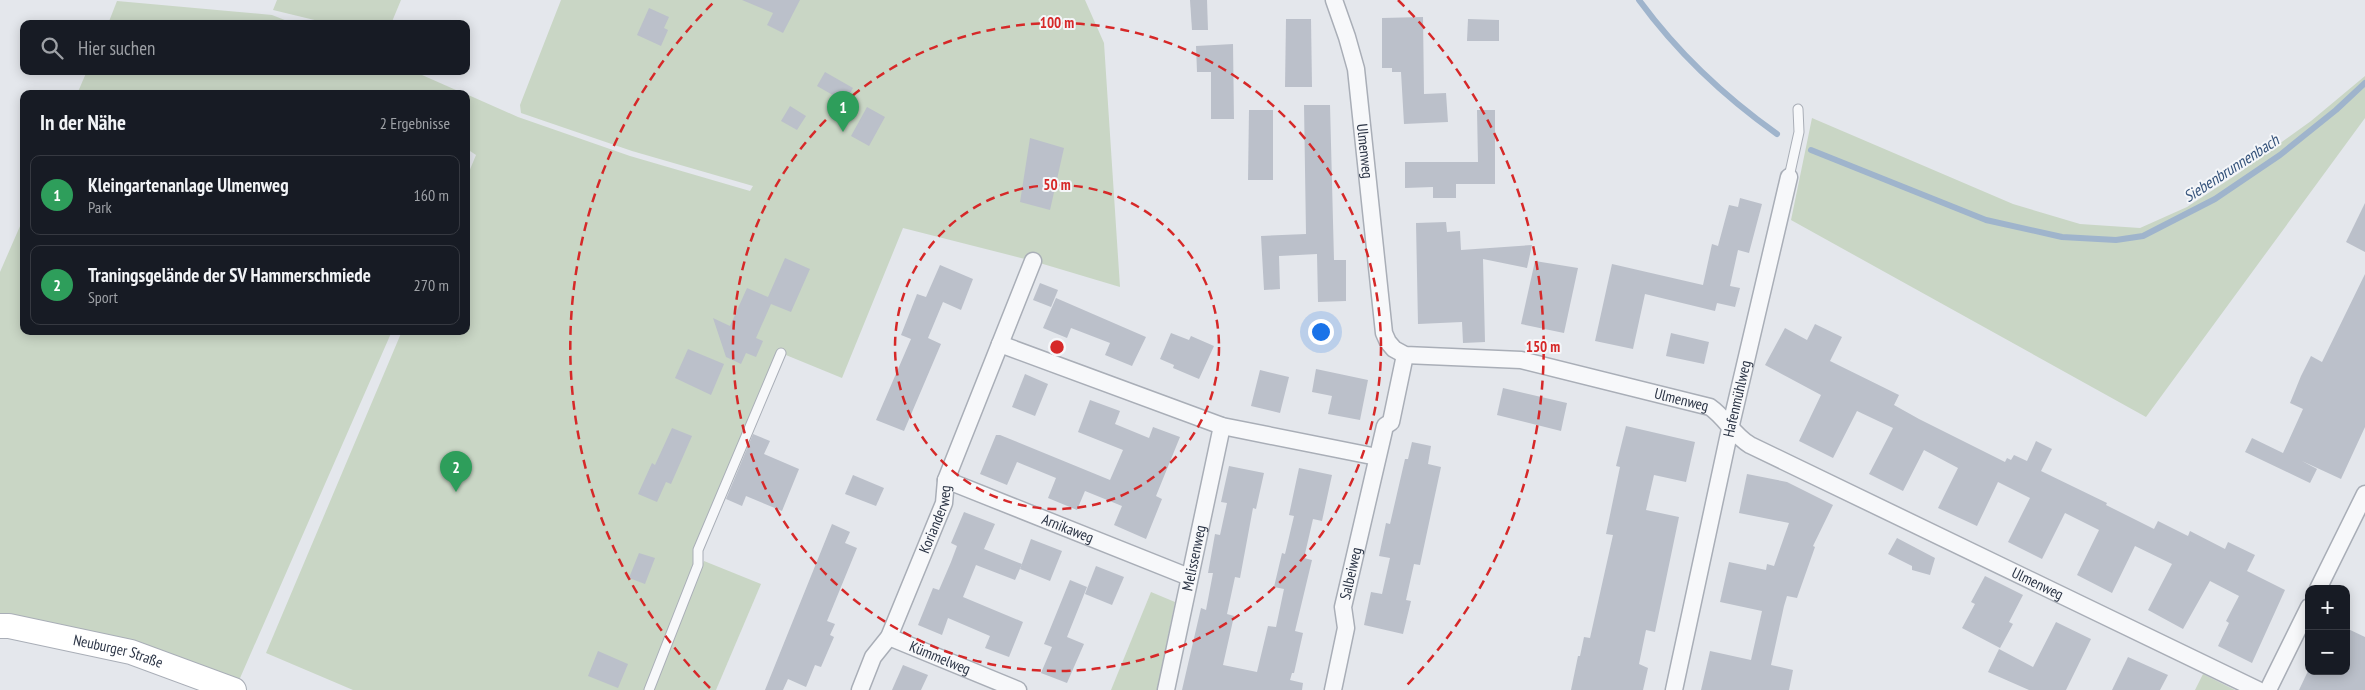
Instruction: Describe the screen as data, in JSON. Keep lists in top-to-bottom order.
{
  "streets": {
    "street": [
      "Ulmenweg",
      "Hafenmühlweg",
      "Korianderweg",
      "Arnikaweg",
      "Melissenweg",
      "Salbeiweg",
      "Neuburger Straße",
      "Kümmelweg"
    ]
  },
  "crossings": [
    ["Ulmenweg", "Hafenmühlweg"],
    ["Ulmenweg", "Salbeiweg"],
    ["Korianderweg", "Arnikaweg"],
    ["Korianderweg", "Kümmelweg"],
    ["Arnikaweg", "Melissenweg"]
  ],
  "water": ["Siebenbrunnenbach"],
  "page": {
    "search": "Hier suchen",
    "heading": ["In der Nähe", "2 Ergebnisse"],
    "pins": ["1", "2"],
    "list": [
      {
        "mark": "1",
        "name": "Kleingartenanlage Ulmenweg",
        "note": "Park",
        "value": "160 m"
      },
      {
        "mark": "2",
        "name": "Traningsgelände der SV Hammerschmiede",
        "note": "Sport",
        "value": "270 m"
      }
    ],
    "map_buttons": ["+", "−"]
  },
  "rings": ["100 m", "50 m", "150 m"]
}
